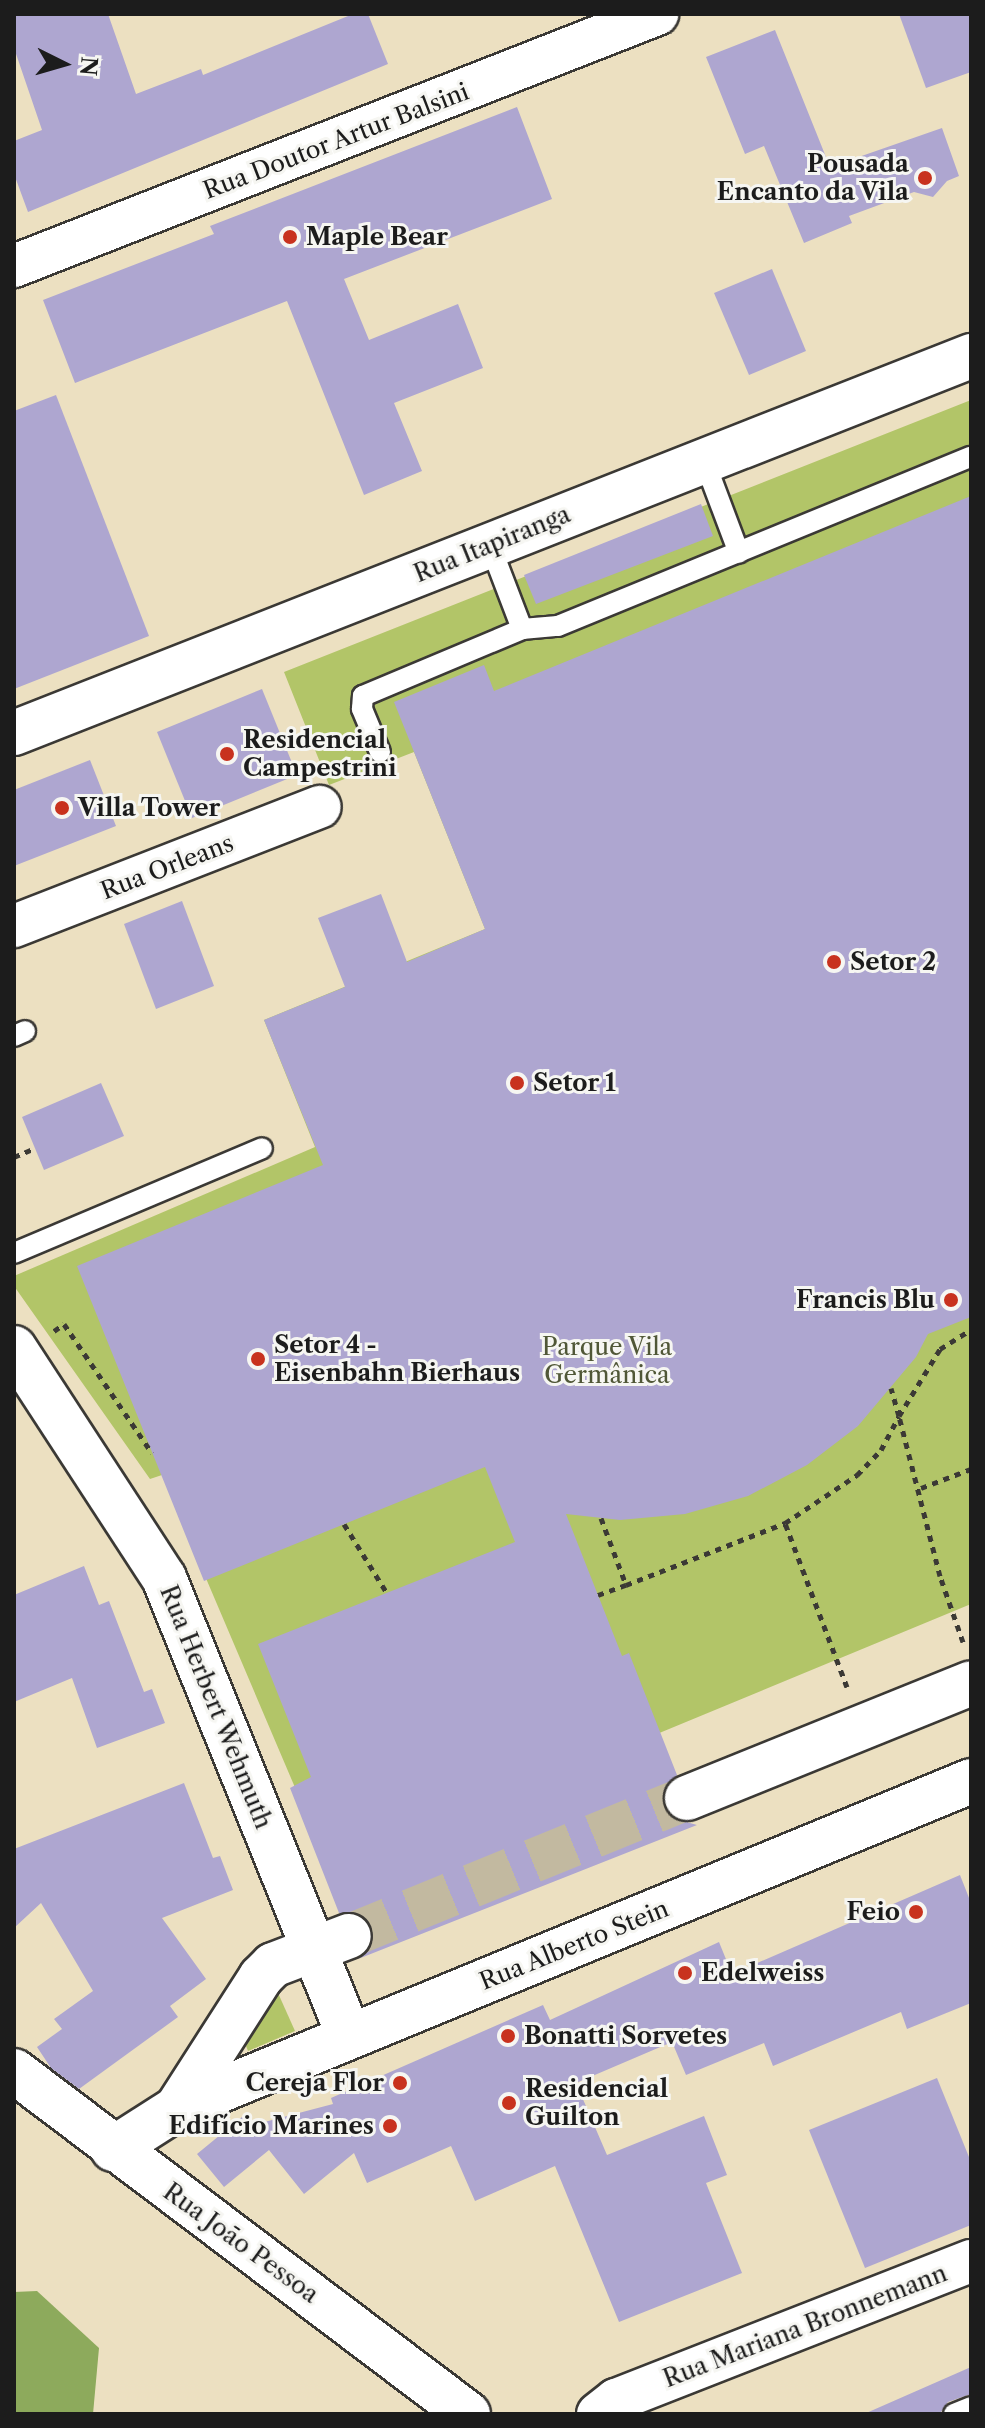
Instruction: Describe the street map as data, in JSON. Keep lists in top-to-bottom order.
{
  "streets": {
    "street": [
      "Rua Doutor Artur Balsini",
      "Rua Itapiranga",
      "Rua Orleans",
      "Rua Herbert Wehmuth",
      "Rua Alberto Stein",
      "Rua João Pessoa",
      "Rua Mariana Bronnemann"
    ]
  },
  "crossings": [
    ["Rua Herbert Wehmuth", "Rua Alberto Stein"],
    ["Rua Alberto Stein", "Rua João Pessoa"]
  ],
  "parks": ["Parque Vila Germânica"],
  "places": [
    "Pousada Encanto da Vila",
    "Maple Bear",
    "Residencial Campestrini",
    "Villa Tower",
    "Setor 2",
    "Setor 1",
    "Francis Blu",
    "Setor 4 - Eisenbahn Bierhaus",
    "Feio",
    "Edelweiss",
    "Bonatti Sorvetes",
    "Cereja Flor",
    "Residencial Guilton",
    "Edifício Marines"
  ],
  "north": "right"
}
